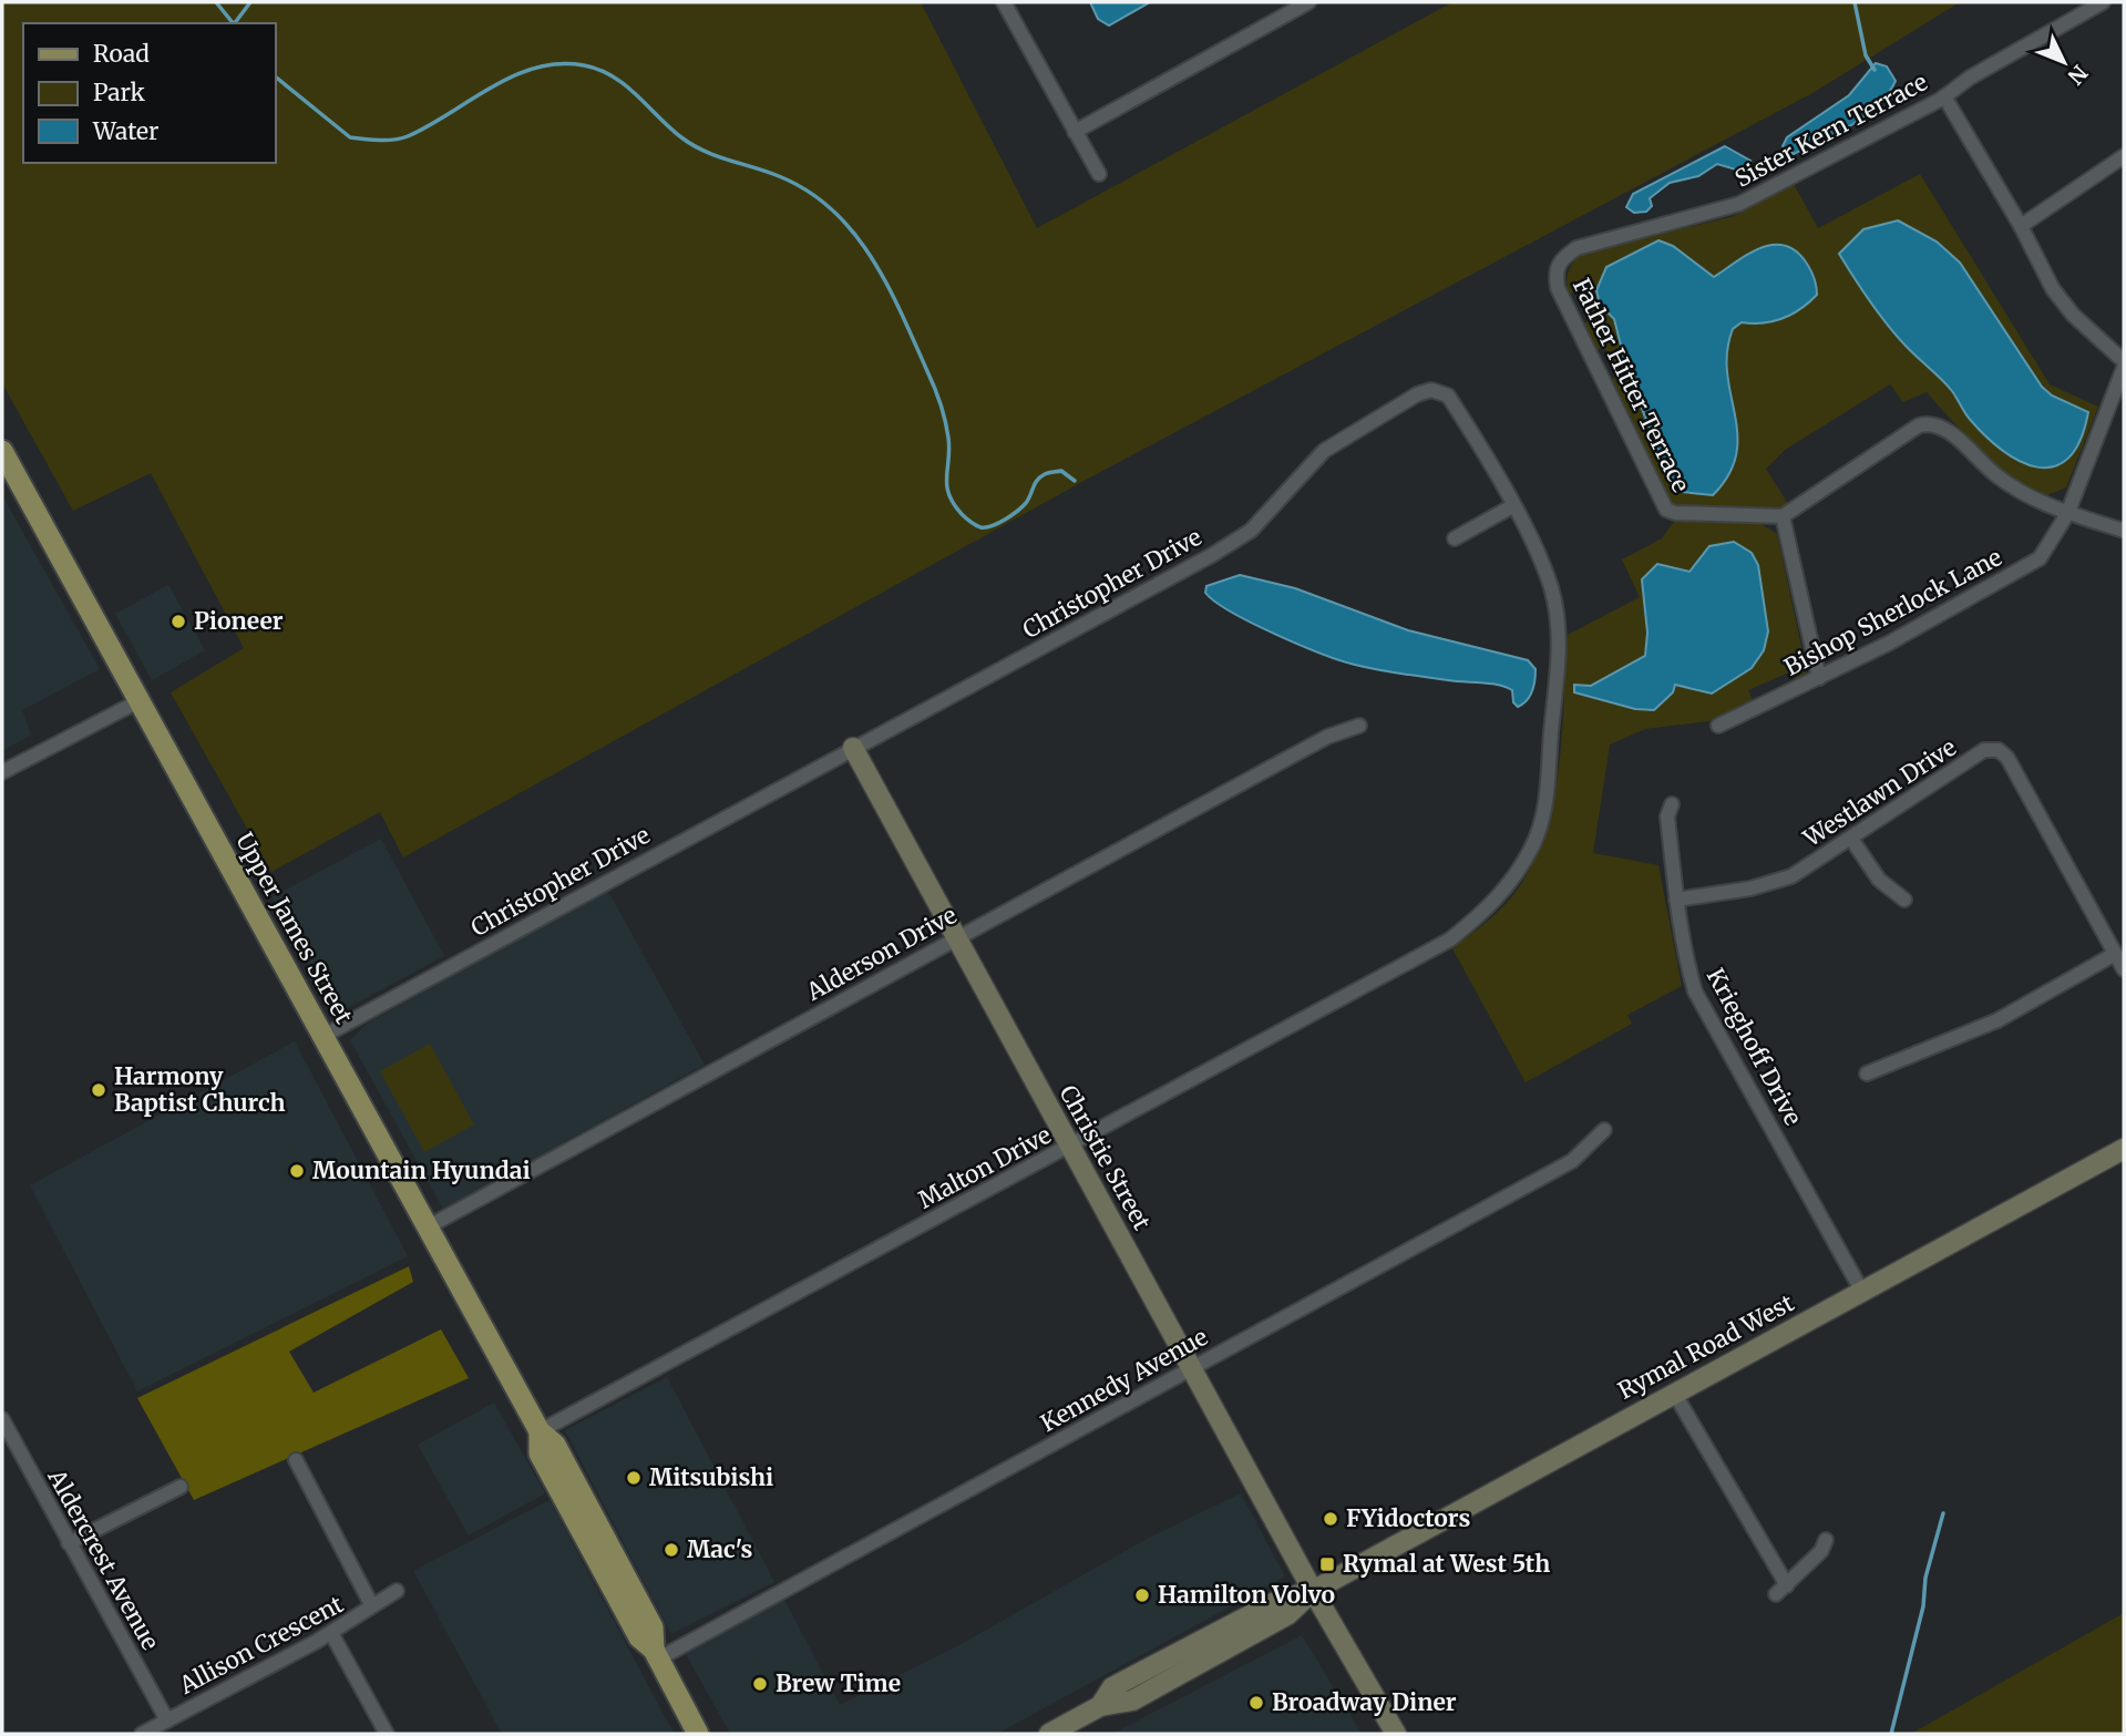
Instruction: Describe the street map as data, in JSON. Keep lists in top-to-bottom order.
{
  "streets": {
    "main road": ["Upper James Street", "Christie Street", "Rymal Road West"],
    "street": [
      "Sister Kern Terrace",
      "Father Hitter Terrace",
      "Christopher Drive",
      "Bishop Sherlock Lane",
      "Westlawn Drive",
      "Alderson Drive",
      "Krieghoff Drive",
      "Malton Drive",
      "Kennedy Avenue",
      "Aldercrest Avenue",
      "Allison Crescent"
    ]
  },
  "crossings": [
    ["Sister Kern Terrace", "Father Hitter Terrace"],
    ["Christopher Drive", "Upper James Street"],
    ["Christopher Drive", "Christie Street"],
    ["Christopher Drive", "Malton Drive"],
    ["Westlawn Drive", "Krieghoff Drive"],
    ["Upper James Street", "Alderson Drive"],
    ["Upper James Street", "Malton Drive"],
    ["Upper James Street", "Kennedy Avenue"],
    ["Alderson Drive", "Christie Street"],
    ["Krieghoff Drive", "Rymal Road West"],
    ["Christie Street", "Malton Drive"],
    ["Christie Street", "Rymal Road West"],
    ["Christie Street", "Kennedy Avenue"],
    ["Aldercrest Avenue", "Allison Crescent"]
  ],
  "places": {
    "other": [
      "Pioneer",
      "Harmony Baptist Church",
      "Mountain Hyundai",
      "Mitsubishi",
      "FYidoctors",
      "Mac's",
      "Hamilton Volvo",
      "Brew Time",
      "Broadway Diner"
    ],
    "transit": ["Rymal at West 5th"]
  },
  "legend": ["Road", "Park", "Water"],
  "north": "bottom right"
}
